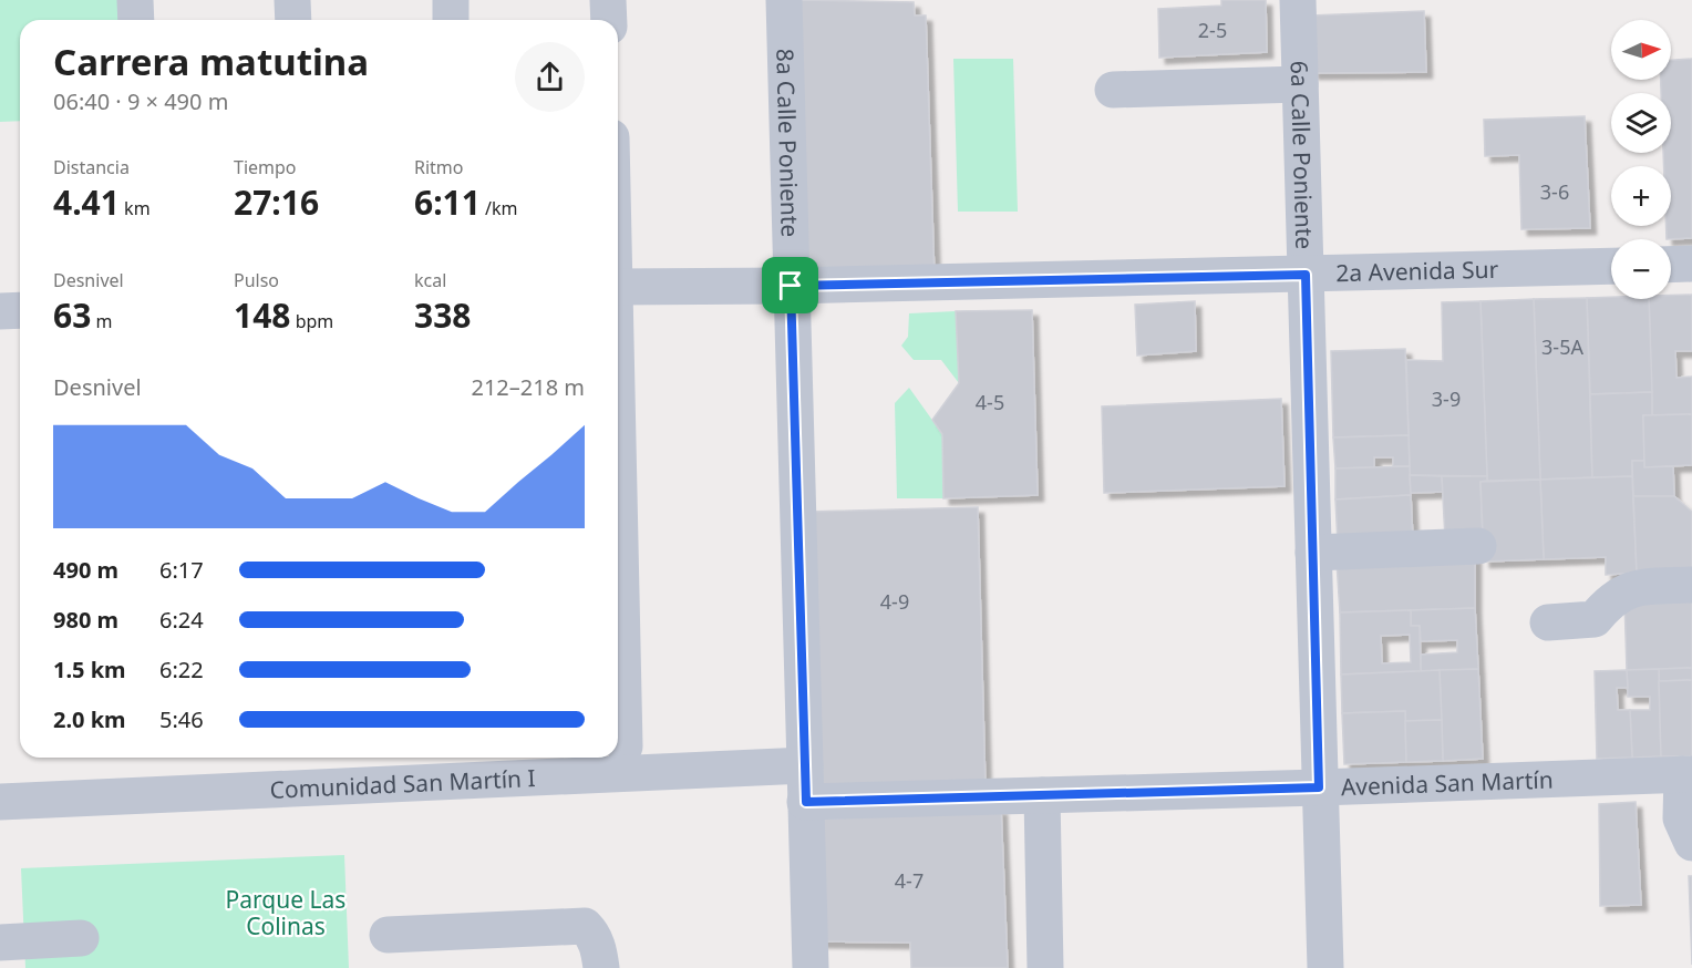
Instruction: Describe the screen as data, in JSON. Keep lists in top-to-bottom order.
{
  "streets": {
    "street": [
      "8a Calle Poniente",
      "6a Calle Poniente",
      "2a Avenida Sur",
      "Comunidad San Martín I",
      "Avenida San Martín"
    ]
  },
  "crossings": [
    ["8a Calle Poniente", "2a Avenida Sur"],
    ["8a Calle Poniente", "Comunidad San Martín I"],
    ["8a Calle Poniente", "Avenida San Martín"],
    ["6a Calle Poniente", "2a Avenida Sur"],
    ["6a Calle Poniente", "Avenida San Martín"]
  ],
  "parks": ["Parque Las Colinas"],
  "house_numbers": [
    "2-5",
    "3-6",
    "3-5A",
    "3-9",
    "4-5",
    "4-9",
    "4-7"
  ],
  "north": "right",
  "page": {
    "map_buttons": ["+", "−"],
    "heading": ["Carrera matutina", "06:40 · 9 × 490 m"],
    "stats": [
      ["Distancia", "4.41 km"],
      ["Tiempo", "27:16"],
      ["Ritmo", "6:11 /km"],
      ["Desnivel", "63 m"],
      ["Pulso", "148 bpm"],
      ["kcal", "338"]
    ],
    "chart": ["Desnivel", "212–218 m"],
    "list": [
      {
        "name": "490 m",
        "note": "6:17"
      },
      {
        "name": "980 m",
        "note": "6:24"
      },
      {
        "name": "1.5 km",
        "note": "6:22"
      },
      {
        "name": "2.0 km",
        "note": "5:46"
      }
    ]
  }
}
